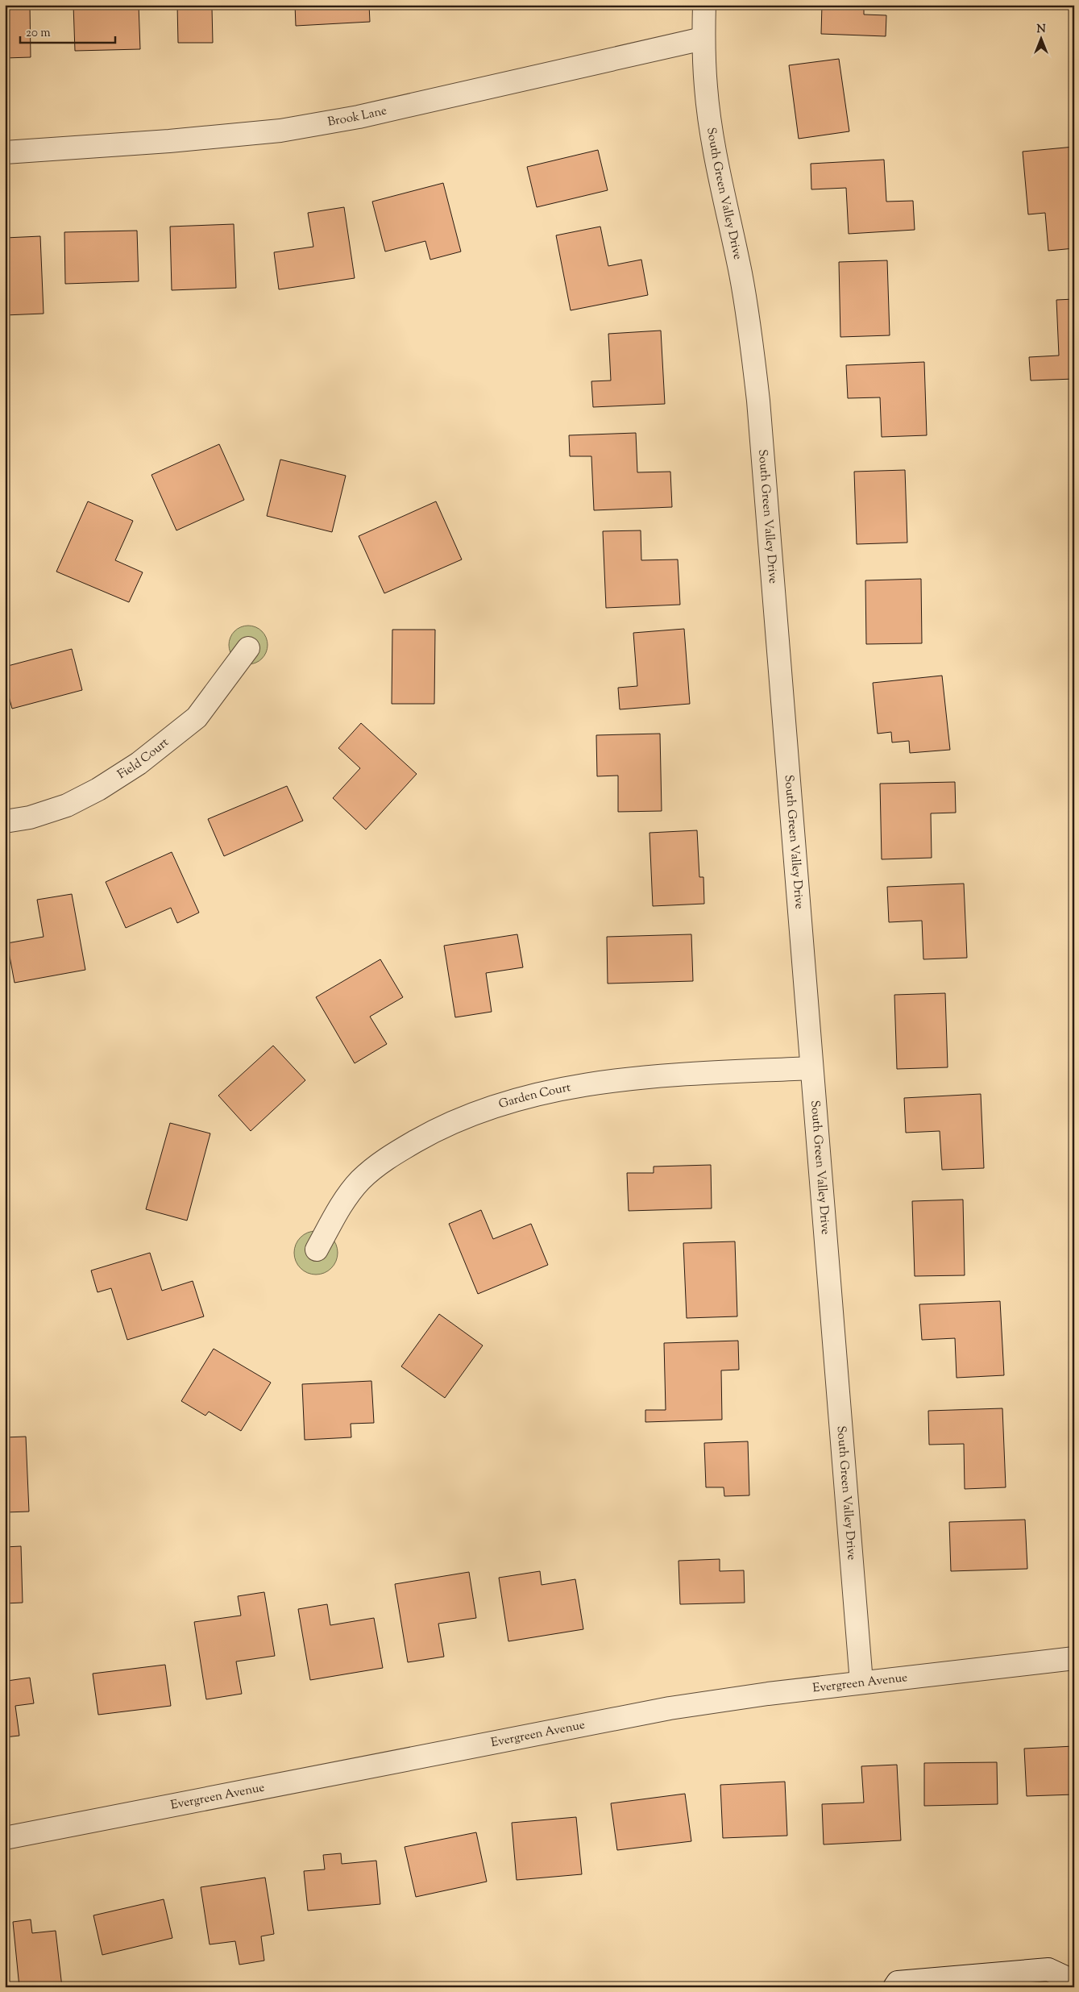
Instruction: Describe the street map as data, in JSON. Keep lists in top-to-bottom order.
{
  "streets": {
    "street": [
      "Brook Lane",
      "South Green Valley Drive",
      "Field Court",
      "Garden Court",
      "Evergreen Avenue"
    ]
  },
  "crossings": [
    ["Brook Lane", "South Green Valley Drive"],
    ["South Green Valley Drive", "Garden Court"],
    ["South Green Valley Drive", "Evergreen Avenue"]
  ],
  "scale_bar": "20 m",
  "north": "top"
}
